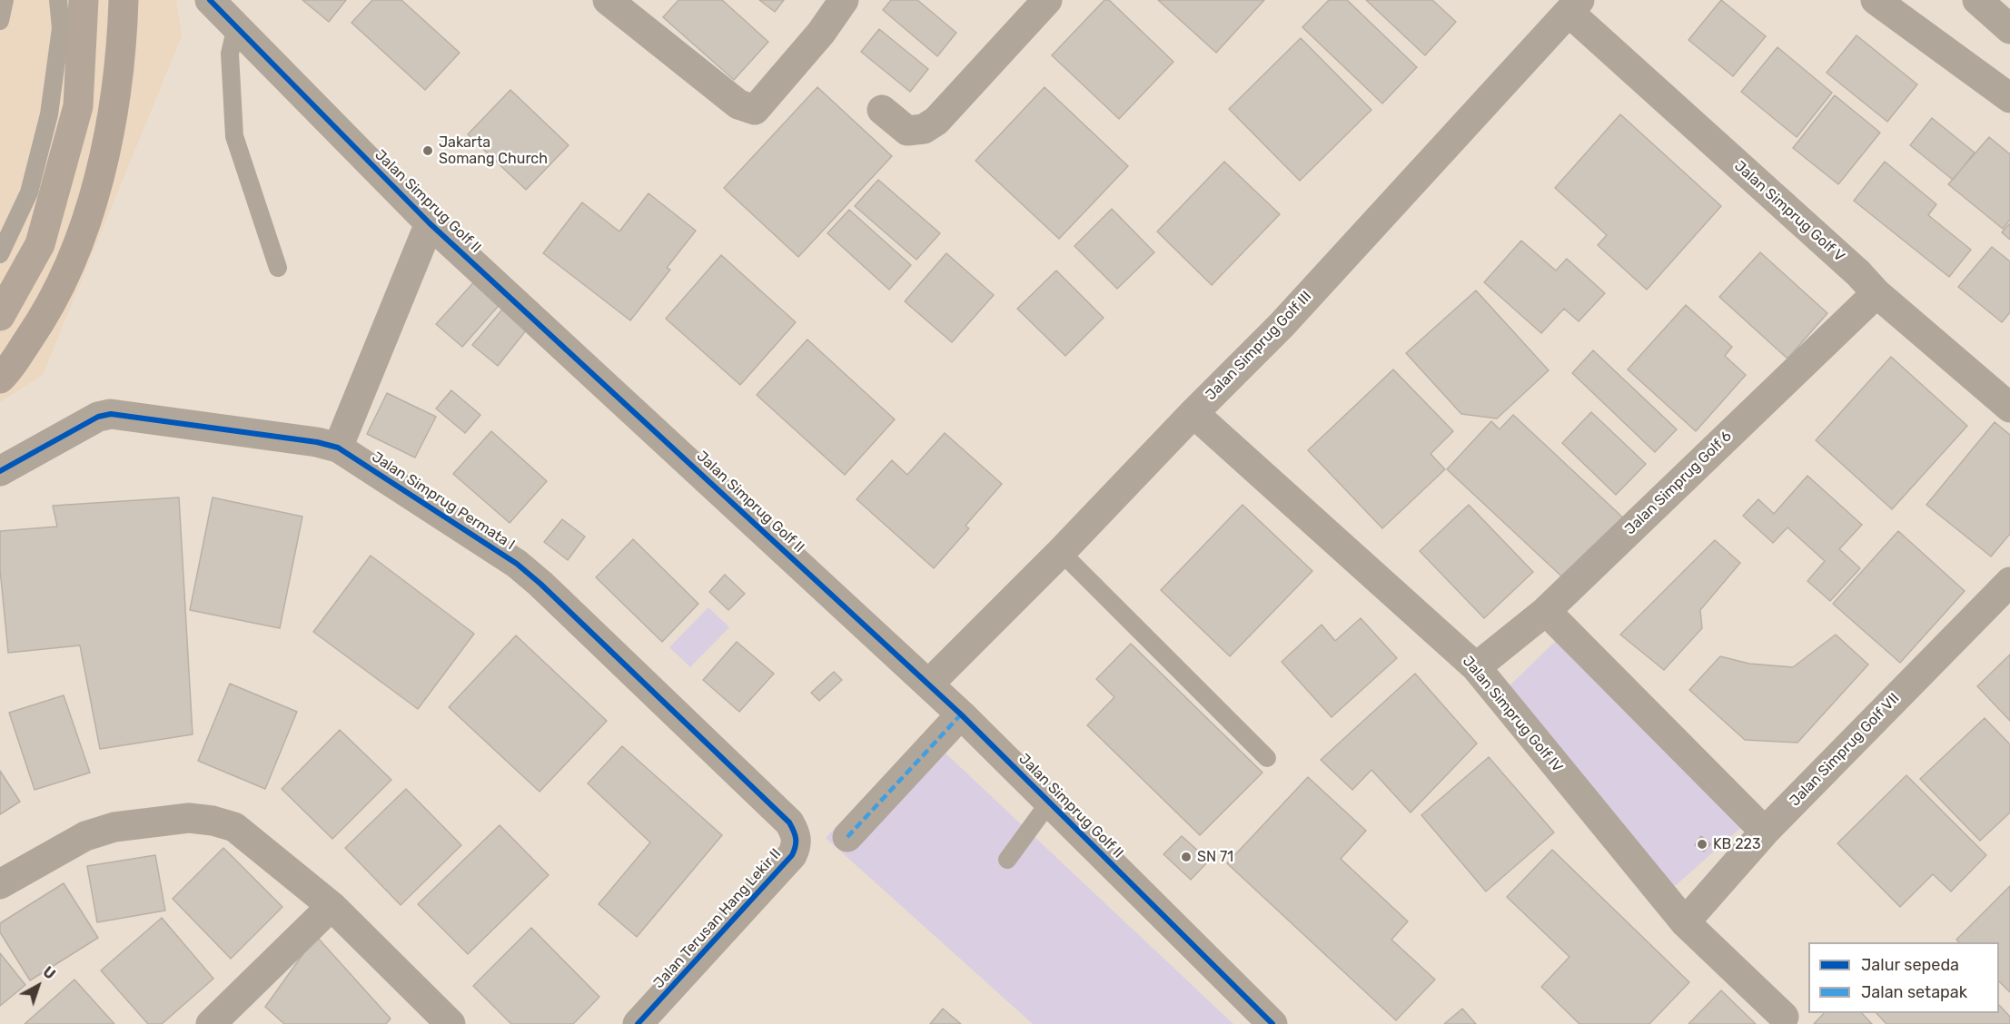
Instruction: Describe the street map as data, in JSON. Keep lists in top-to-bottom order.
{
  "streets": {
    "street": [
      "Jalan Simprug Golf II",
      "Jalan Simprug Golf V",
      "Jalan Simprug Golf III",
      "Jalan Simprug Golf 6",
      "Jalan Simprug Permata I",
      "Jalan Simprug Golf IV",
      "Jalan Simprug Golf VII",
      "Jalan Terusan Hang Lekir II"
    ]
  },
  "crossings": [
    ["Jalan Simprug Golf II", "Jalan Simprug Golf III"],
    ["Jalan Simprug Golf II", "Jalan Simprug Permata I"],
    ["Jalan Simprug Golf V", "Jalan Simprug Golf III"],
    ["Jalan Simprug Golf V", "Jalan Simprug Golf 6"],
    ["Jalan Simprug Golf III", "Jalan Simprug Golf IV"],
    ["Jalan Simprug Golf 6", "Jalan Simprug Golf IV"],
    ["Jalan Simprug Permata I", "Jalan Terusan Hang Lekir II"],
    ["Jalan Simprug Golf IV", "Jalan Simprug Golf VII"]
  ],
  "places": ["Jakarta Somang Church", "KB 223", "SN 71"],
  "legend": ["Jalur sepeda", "Jalan setapak"],
  "north": "top right"
}
